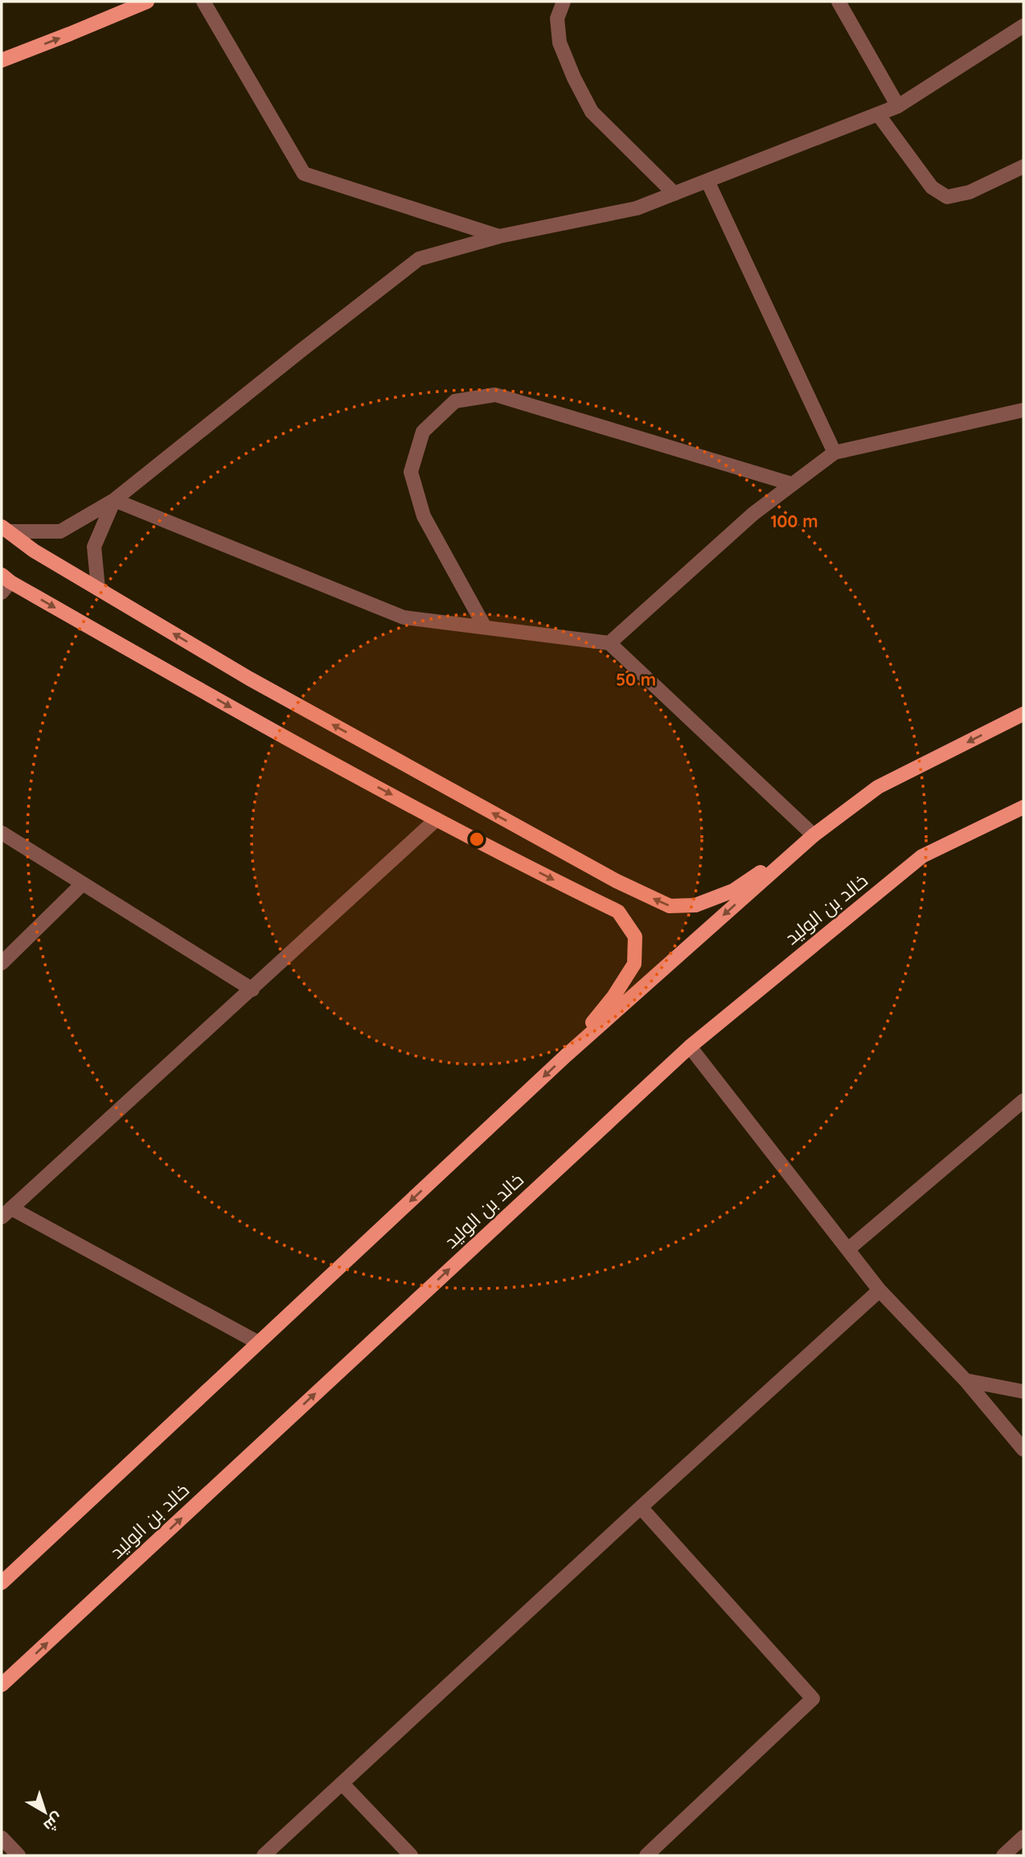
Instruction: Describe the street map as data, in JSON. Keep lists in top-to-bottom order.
{
  "streets": {
    "main road": ["خالد بن الوليد"]
  },
  "north": "bottom right",
  "rings": ["100 m", "50 m"]
}
